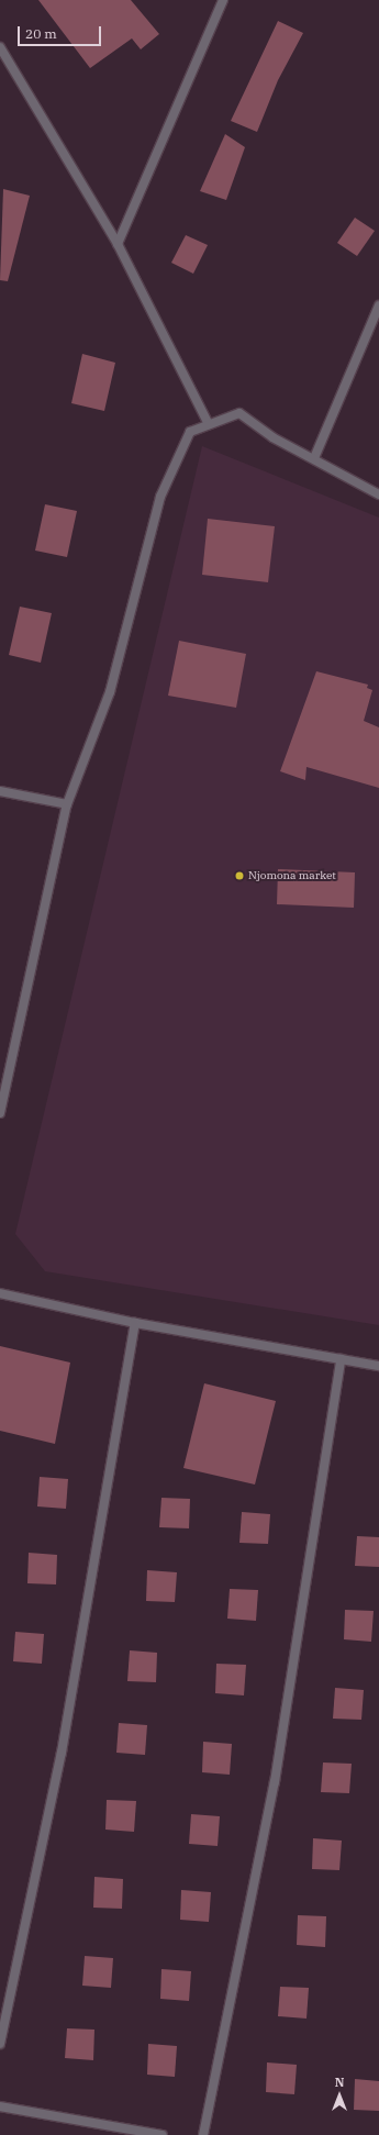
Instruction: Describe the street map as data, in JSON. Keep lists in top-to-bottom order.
{
  "places": ["Njomona market"],
  "scale_bar": "20 m",
  "north": "top"
}
